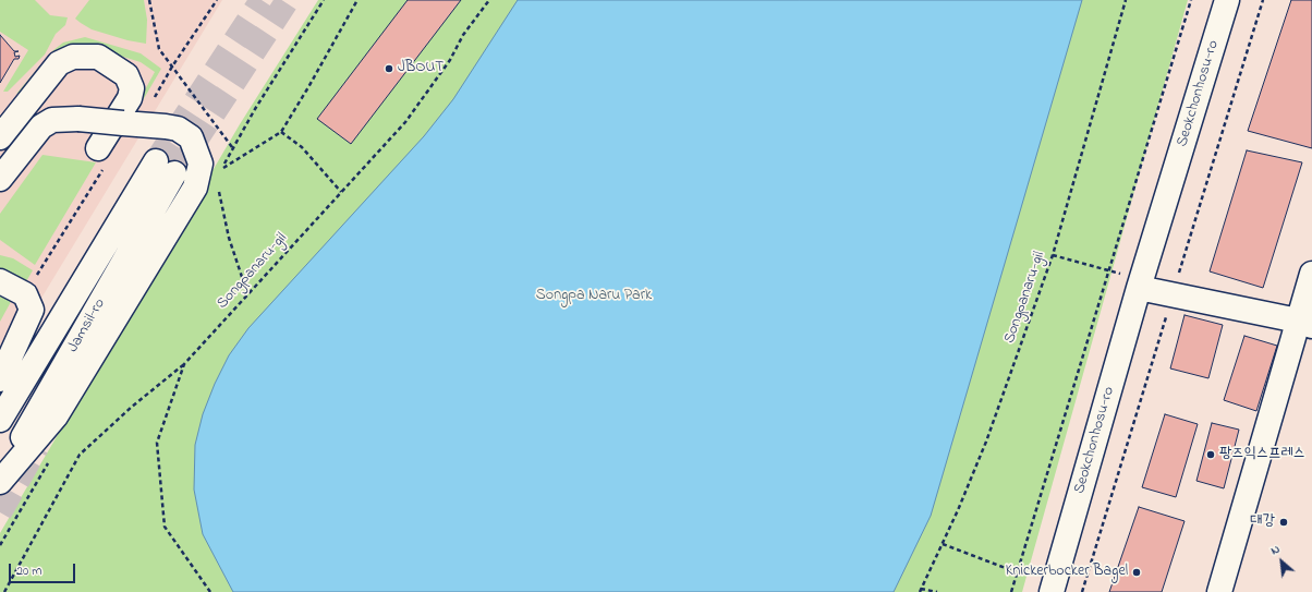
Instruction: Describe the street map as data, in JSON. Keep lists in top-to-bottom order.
{
  "streets": {
    "street": ["Seokchonhosu-ro", "Jamsil-ro"],
    "path": ["Songpanaru-gil"]
  },
  "parks": ["Songpa Naru Park"],
  "places": [
    "JBOUT",
    "팡즈익스프레스",
    "대강",
    "Knickerbocker Bagel"
  ],
  "scale_bar": "20 m",
  "north": "top left"
}
